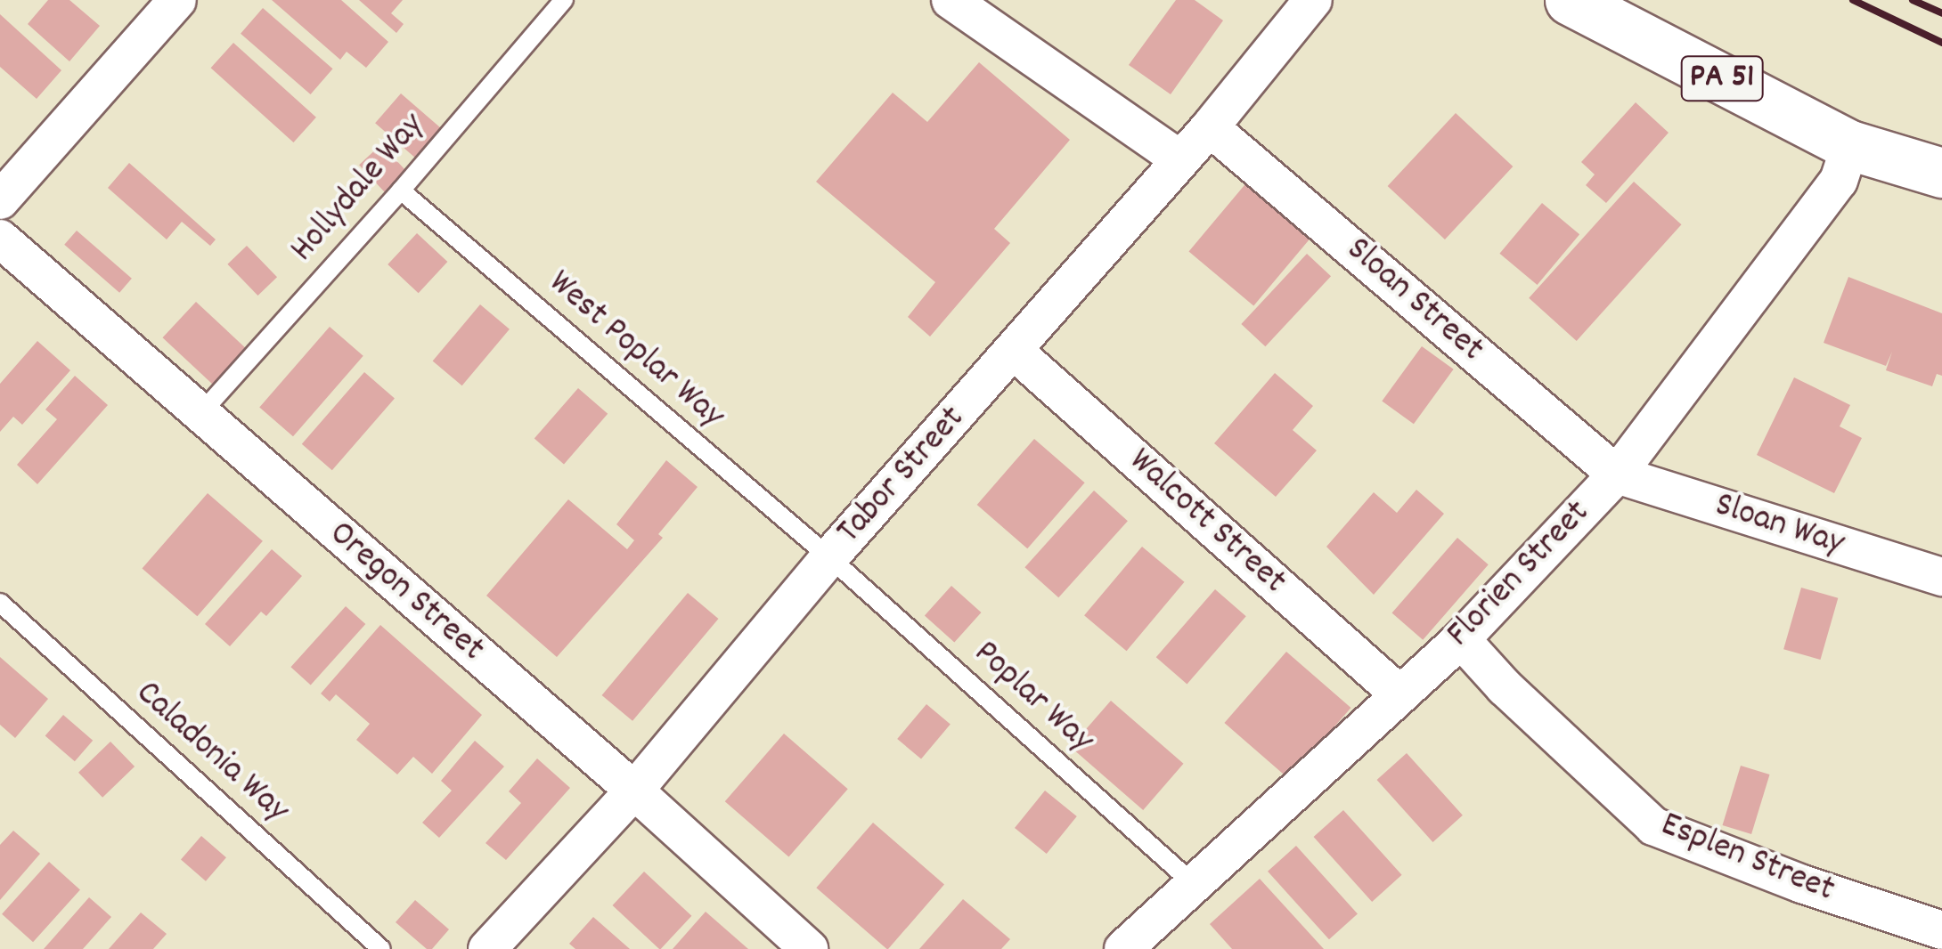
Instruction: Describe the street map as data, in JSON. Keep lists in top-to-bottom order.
{
  "streets": {
    "main road": ["PA 51"],
    "street": [
      "Sloan Street",
      "Tabor Street",
      "Walcott Street",
      "Sloan Way",
      "Florien Street",
      "Oregon Street",
      "Esplen Street"
    ],
    "lane": [
      "Hollydale Way",
      "West Poplar Way",
      "Poplar Way",
      "Caladonia Way"
    ]
  },
  "crossings": [
    ["PA 51", "Florien Street"],
    ["Hollydale Way", "West Poplar Way"],
    ["Hollydale Way", "Oregon Street"],
    ["Sloan Street", "Tabor Street"],
    ["Sloan Street", "Sloan Way"],
    ["Sloan Street", "Florien Street"],
    ["West Poplar Way", "Tabor Street"],
    ["West Poplar Way", "Poplar Way"],
    ["Tabor Street", "Walcott Street"],
    ["Tabor Street", "Oregon Street"],
    ["Tabor Street", "Poplar Way"],
    ["Walcott Street", "Florien Street"],
    ["Sloan Way", "Florien Street"],
    ["Florien Street", "Poplar Way"],
    ["Florien Street", "Esplen Street"]
  ]
}
